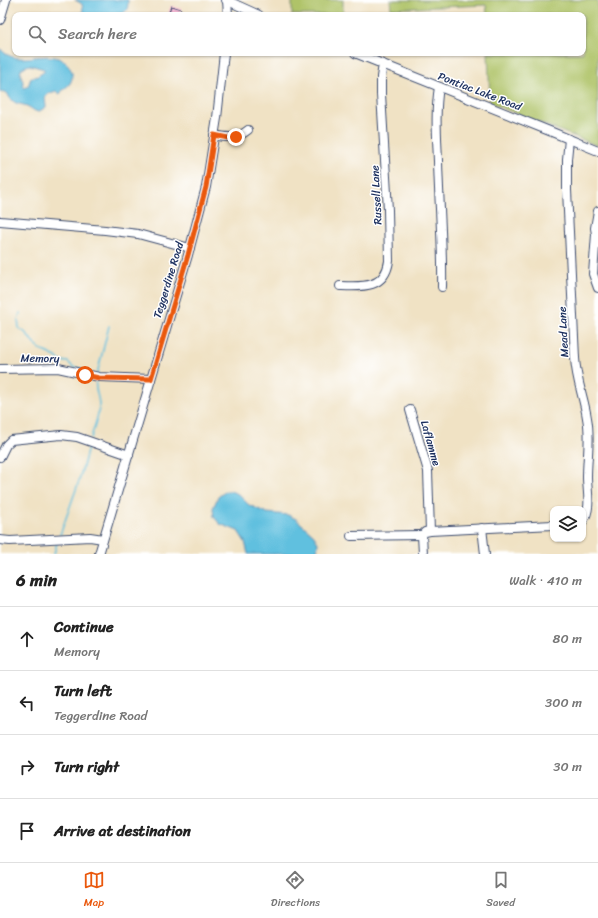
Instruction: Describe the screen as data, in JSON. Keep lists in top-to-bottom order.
{
  "streets": {
    "street": [
      "Pontiac Lake Road",
      "Russell Lane",
      "Teggerdine Road",
      "Mead Lane",
      "Memory",
      "Laflamme"
    ]
  },
  "crossings": [
    ["Pontiac Lake Road", "Russell Lane"],
    ["Pontiac Lake Road", "Mead Lane"],
    ["Teggerdine Road", "Memory"]
  ],
  "page": {
    "search": "Search here",
    "heading": ["6 min", "Walk · 410 m"],
    "list": [
      ["Continue", "Memory", "80 m"],
      ["Turn left", "Teggerdine Road", "300 m"],
      ["Turn right", "30 m"],
      "Arrive at destination"
    ],
    "nav": ["Map", "Directions", "Saved"]
  }
}
